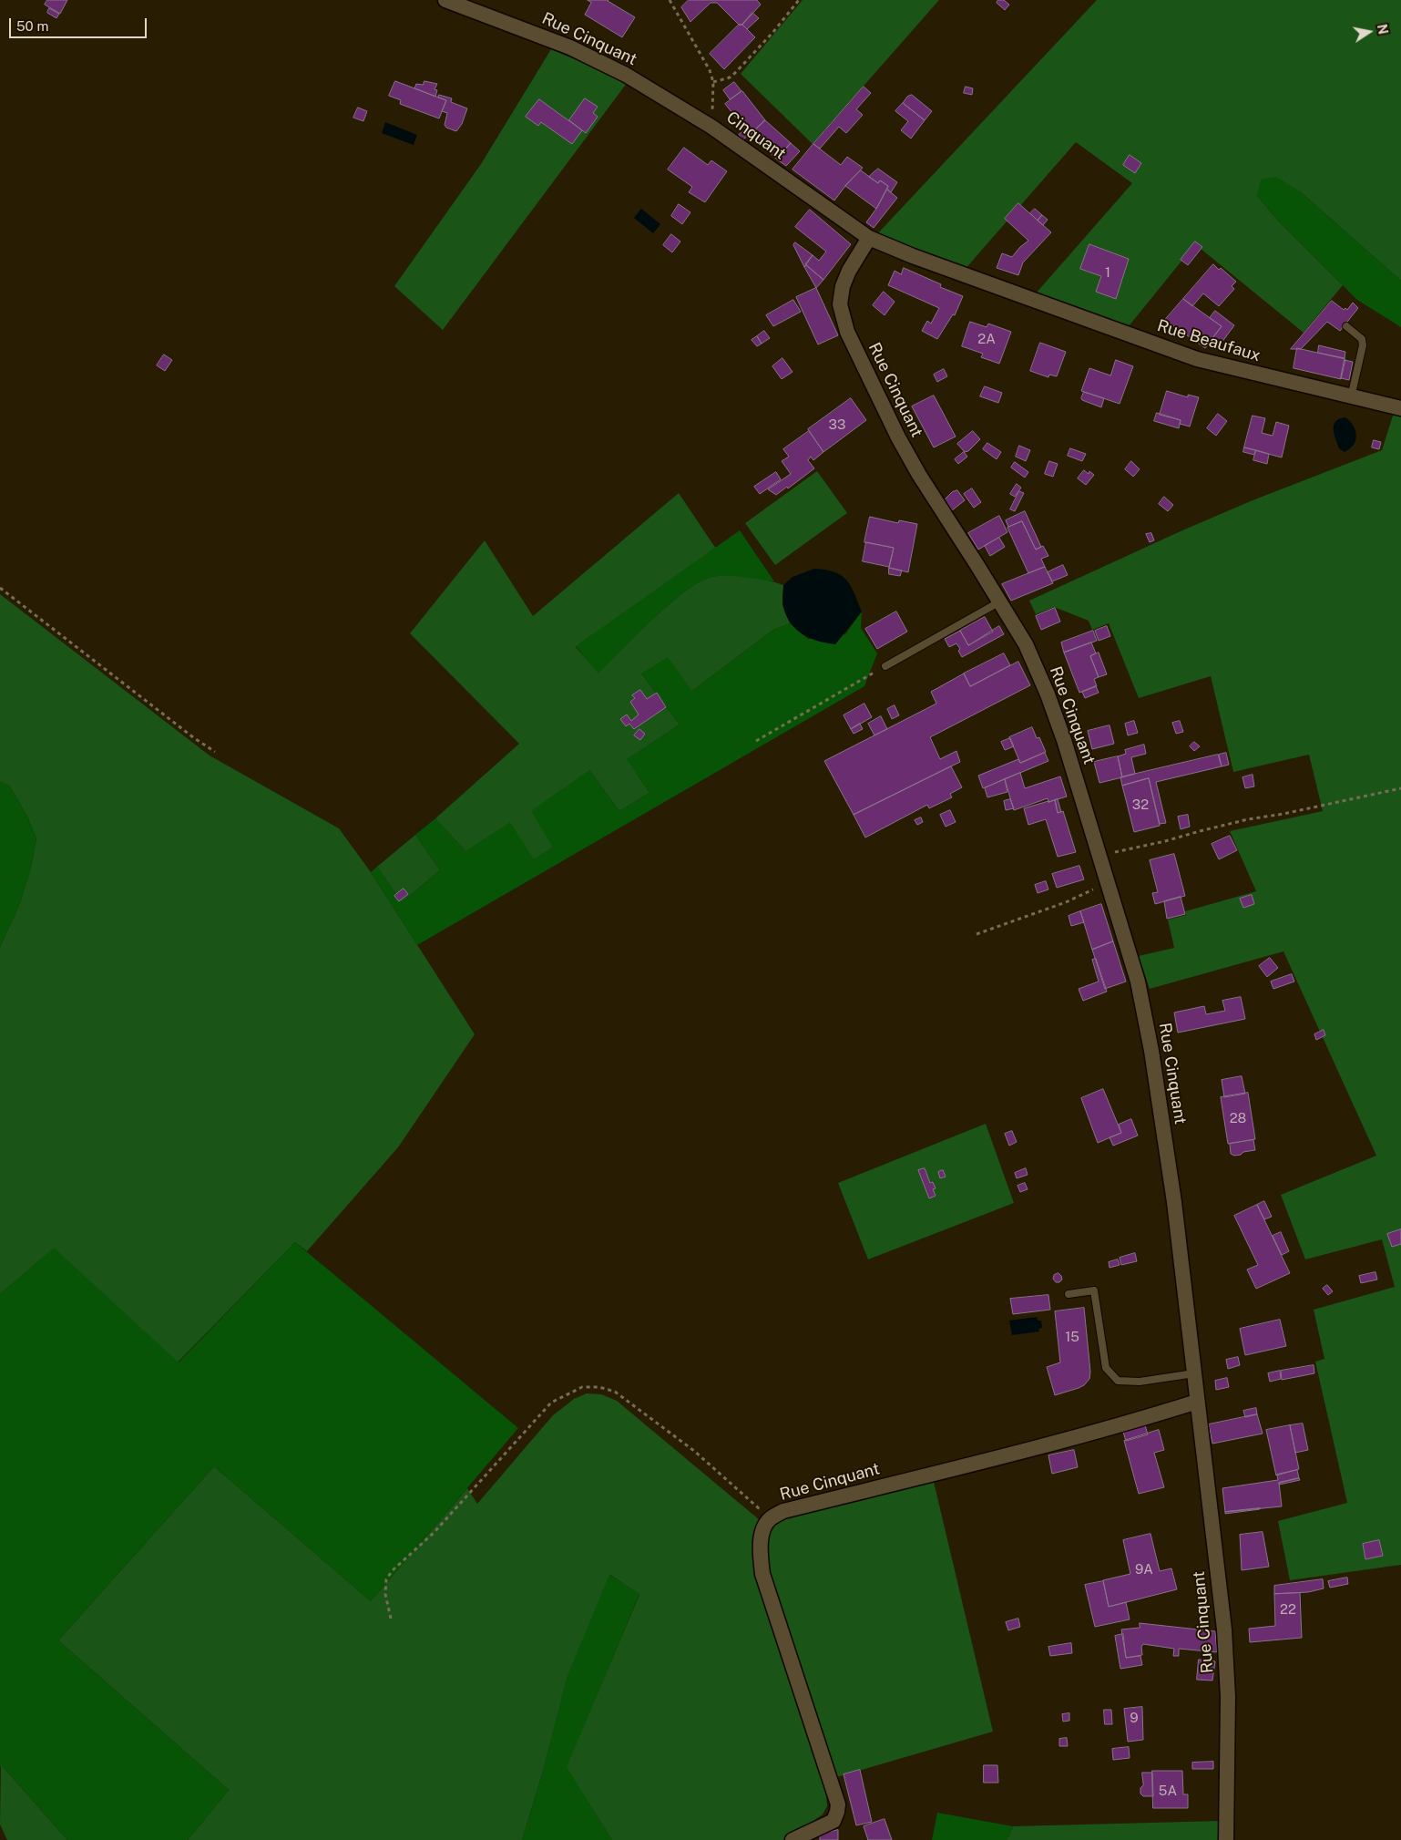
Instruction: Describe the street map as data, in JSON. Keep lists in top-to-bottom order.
{
  "streets": {
    "street": ["Rue Cinquant", "Cinquant", "Rue Beaufaux"]
  },
  "crossings": [
    ["Rue Cinquant", "Cinquant"],
    ["Rue Cinquant", "Rue Beaufaux"],
    ["Cinquant", "Rue Beaufaux"]
  ],
  "house_numbers": [
    "1",
    "2A",
    "33",
    "32",
    "28",
    "15",
    "9A",
    "22",
    "9",
    "5A"
  ],
  "scale_bar": "50 m",
  "north": "right"
}
